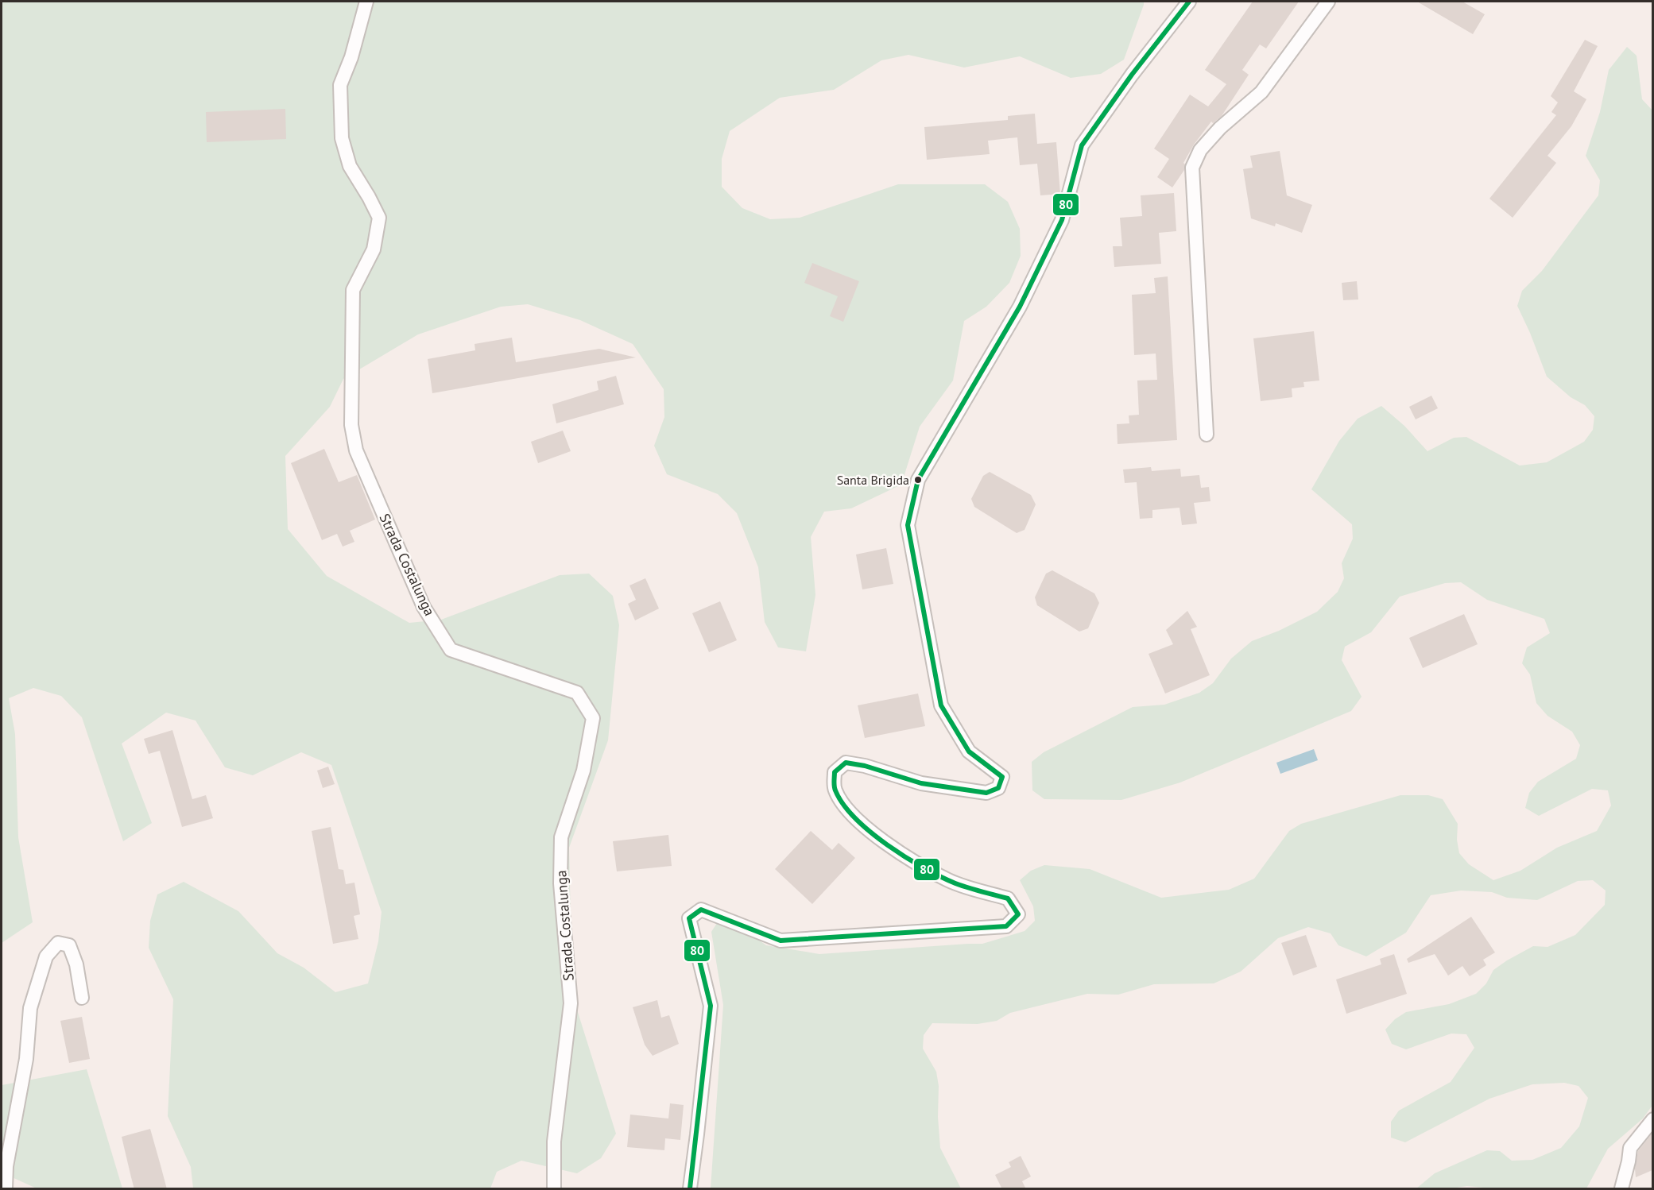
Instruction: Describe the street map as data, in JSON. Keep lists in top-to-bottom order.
{
  "streets": {
    "street": ["Strada Costalunga"]
  },
  "places": ["Santa Brigida"],
  "lines": ["transit line 80"]
}
